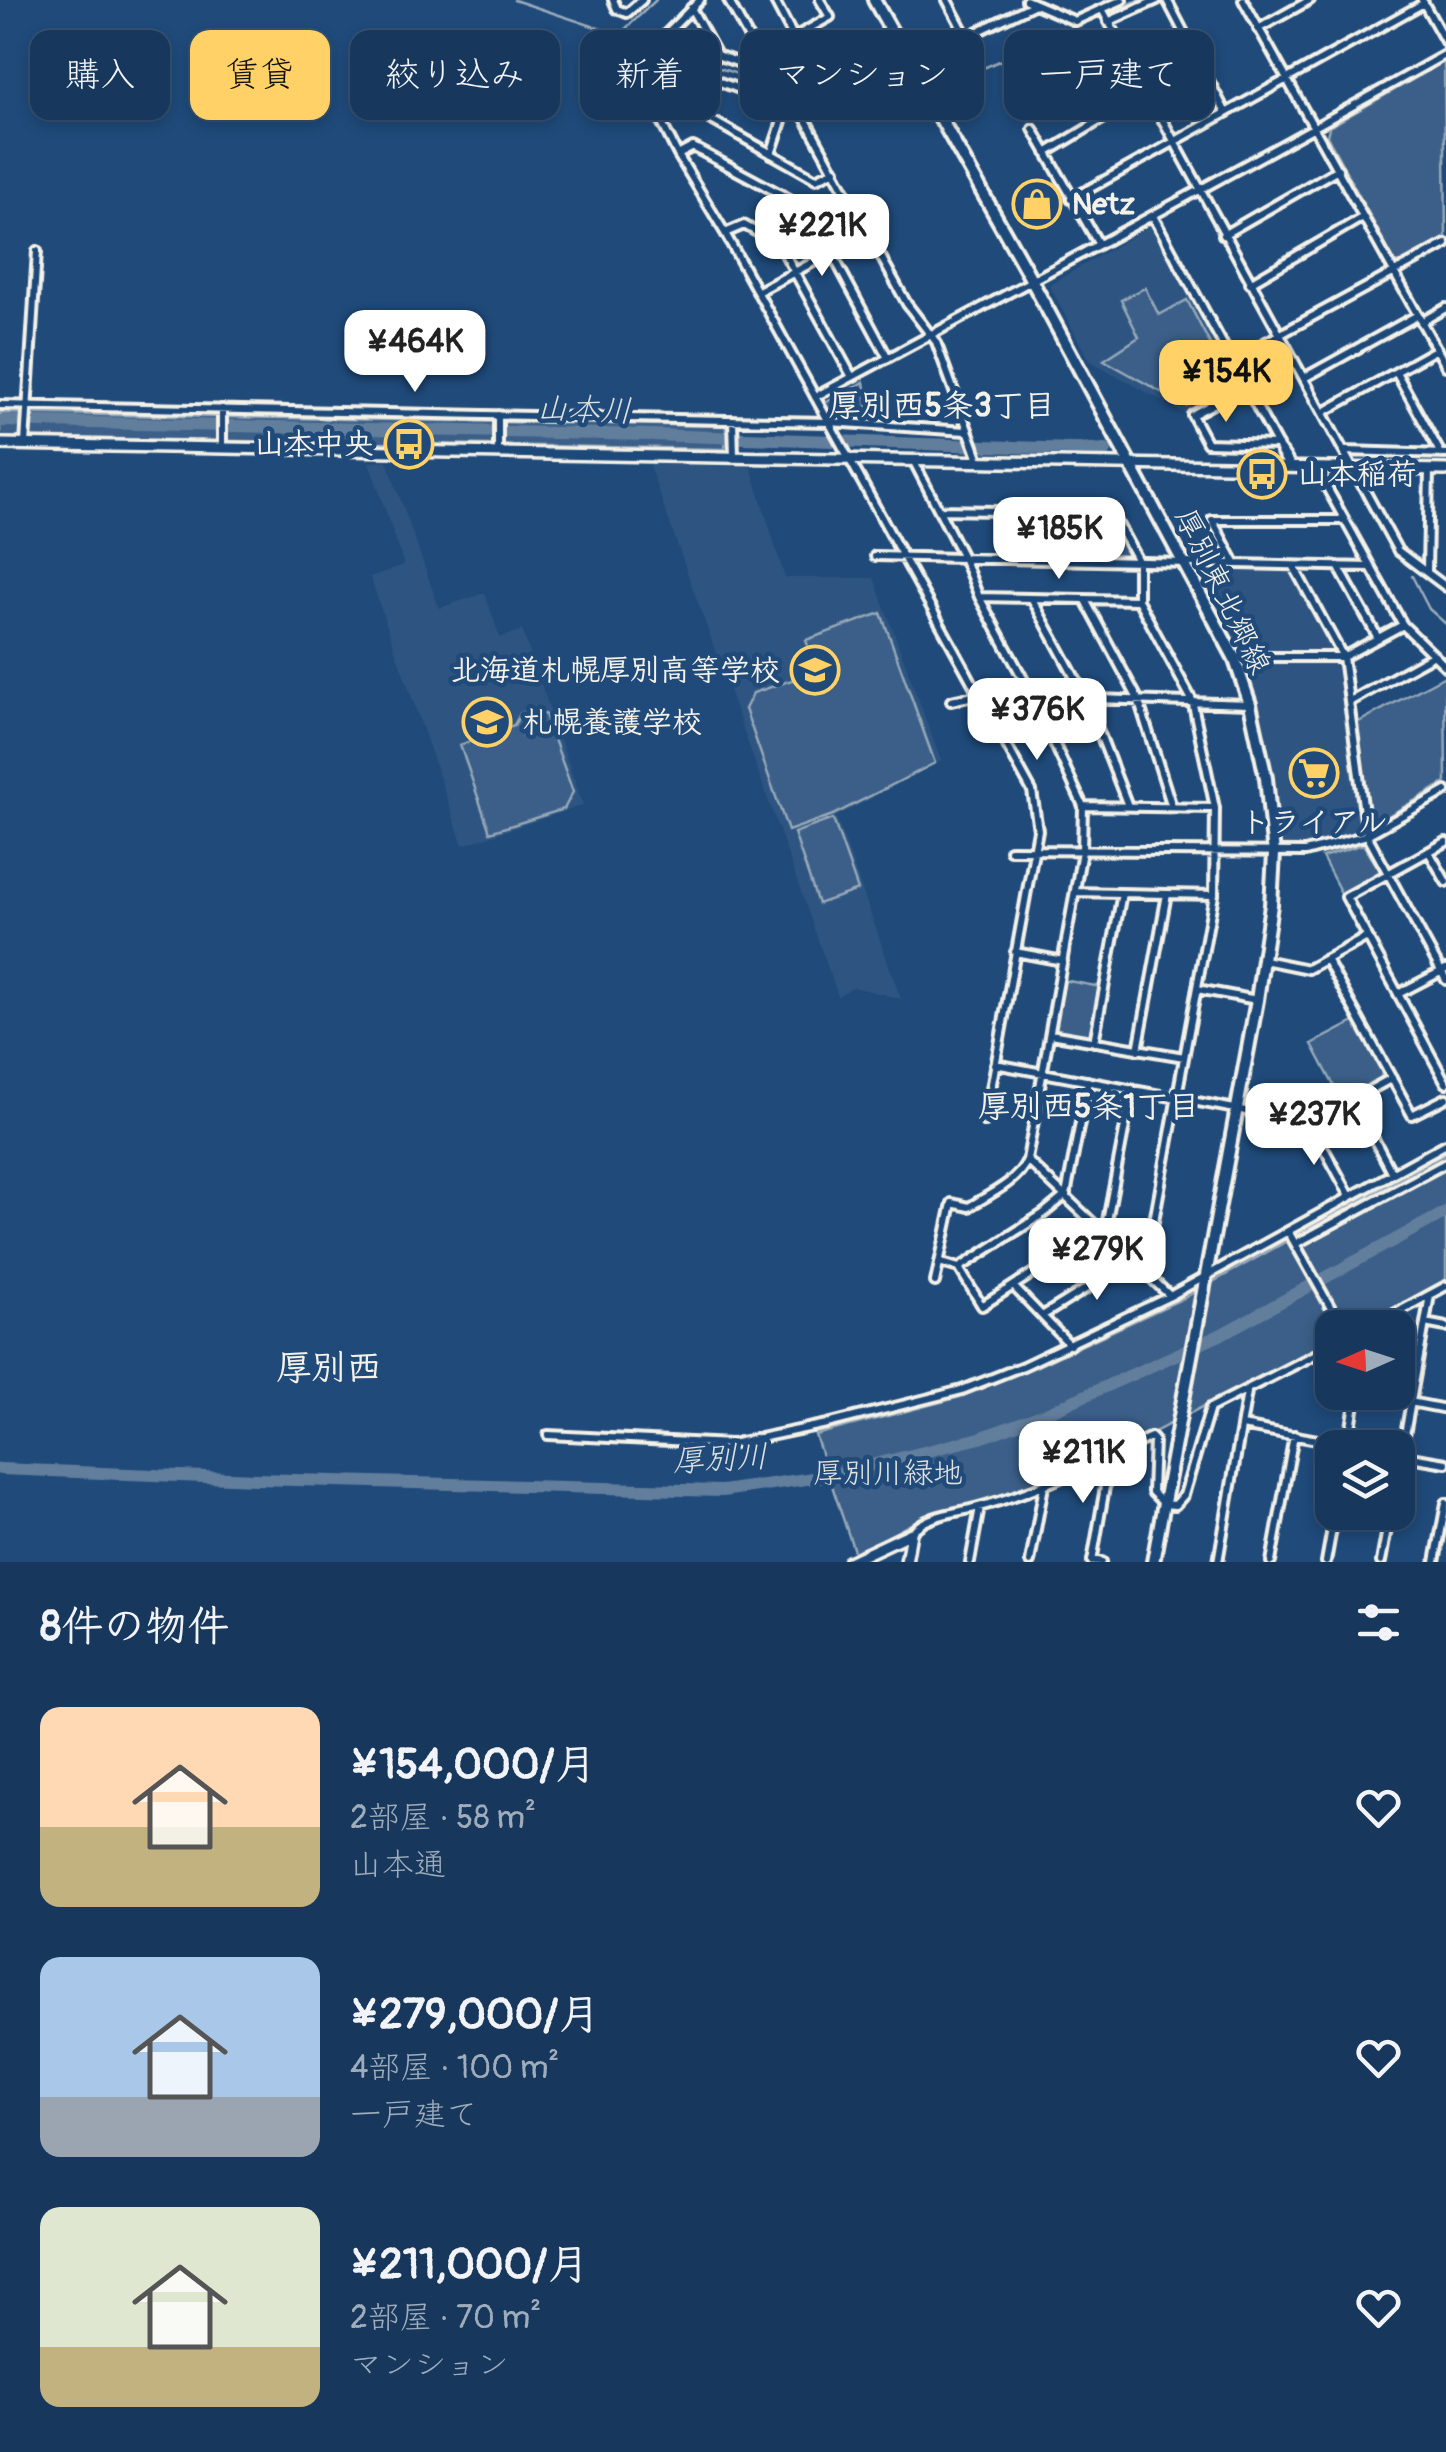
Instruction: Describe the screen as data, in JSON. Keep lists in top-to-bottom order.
{
  "streets": {
    "main road": ["厚別東北郷線"]
  },
  "districts": ["厚別西5条3丁目", "厚別西5条1丁目", "厚別西"],
  "water": ["山本川", "厚別川"],
  "parks": ["厚別川緑地"],
  "places": {
    "shop": ["Netz"],
    "bus stop": ["山本中央", "山本稲荷"],
    "school or university": ["北海道札幌厚別高等学校", "札幌養護学校"],
    "supermarket": ["トライアル"]
  },
  "north": "left",
  "page": {
    "chip": [
      "購入",
      "賃貸",
      "絞り込み",
      "新着",
      "マンション",
      "一戸建て"
    ],
    "price": [
      "¥221K",
      "¥464K",
      "¥154K",
      "¥185K",
      "¥376K",
      "¥237K",
      "¥279K",
      "¥211K"
    ],
    "heading": "8件の物件",
    "list": [
      {
        "name": "¥154,000/月",
        "note": "2部屋 · 58 m² · 山本通"
      },
      {
        "name": "¥279,000/月",
        "note": "4部屋 · 100 m² · 一戸建て"
      },
      {
        "name": "¥211,000/月",
        "note": "2部屋 · 70 m² · マンション"
      }
    ]
  }
}
